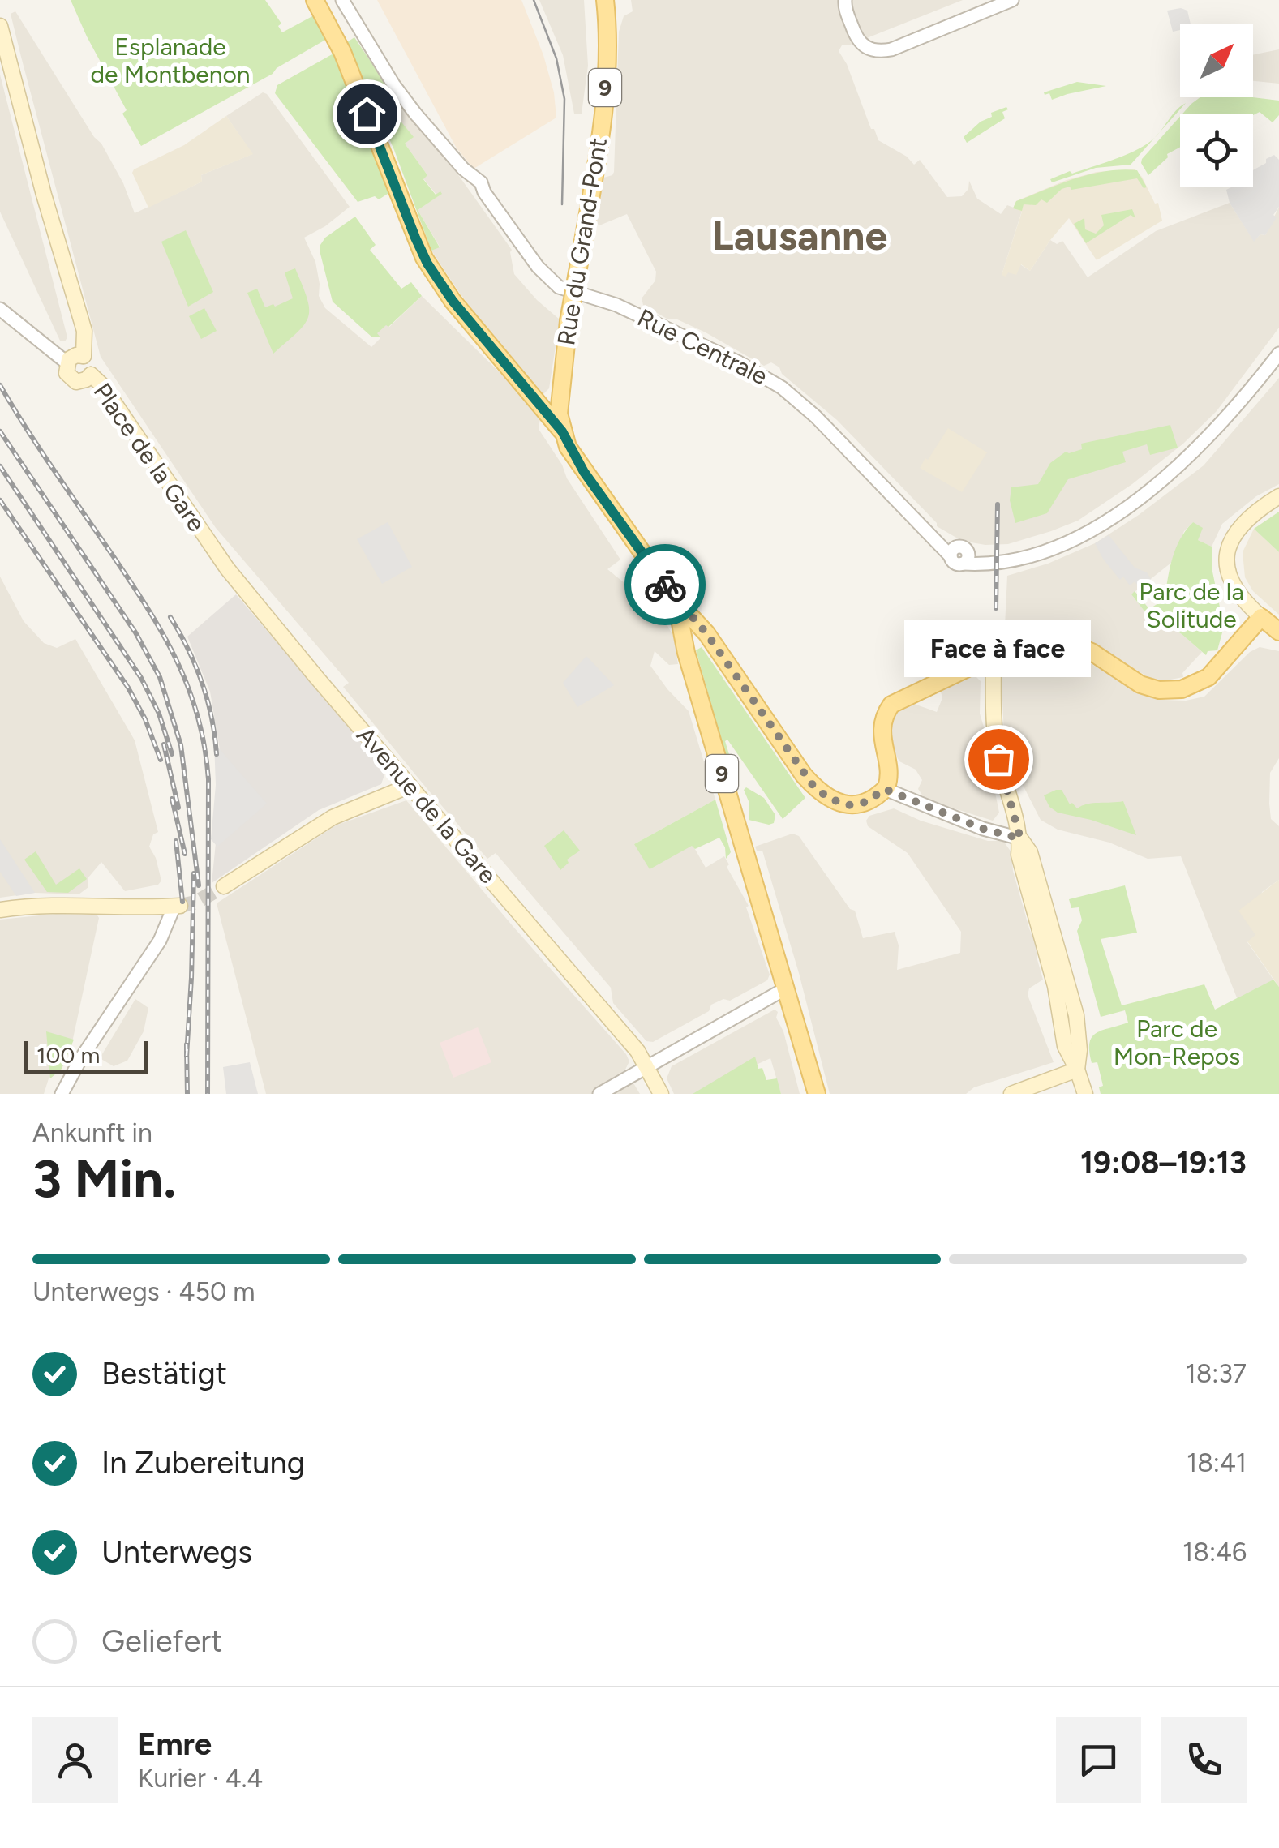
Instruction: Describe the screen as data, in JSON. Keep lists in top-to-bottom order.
{
  "streets": {
    "main road": [
      "9",
      "Rue du Grand-Pont",
      "Place de la Gare",
      "Avenue de la Gare"
    ],
    "street": ["Rue Centrale"]
  },
  "crossings": [
    ["9", "Rue du Grand-Pont"],
    ["Place de la Gare", "Avenue de la Gare"]
  ],
  "districts": ["Lausanne"],
  "parks": ["Esplanade de Montbenon", "Parc de la Solitude", "Parc de Mon-Repos"],
  "places": ["Face à face"],
  "scale_bar": "100 m",
  "north": "top right",
  "page": {
    "bubble": "Face à face",
    "scale": "100 m",
    "heading": ["3 Min.", "Ankunft in", "19:08–19:13"],
    "panel": ["Emre", "Kurier · 4.4"],
    "bar": "Unterwegs · 450 m",
    "list": [
      ["Bestätigt", "18:37"],
      ["In Zubereitung", "18:41"],
      ["Unterwegs", "18:46"],
      "Geliefert"
    ]
  }
}
